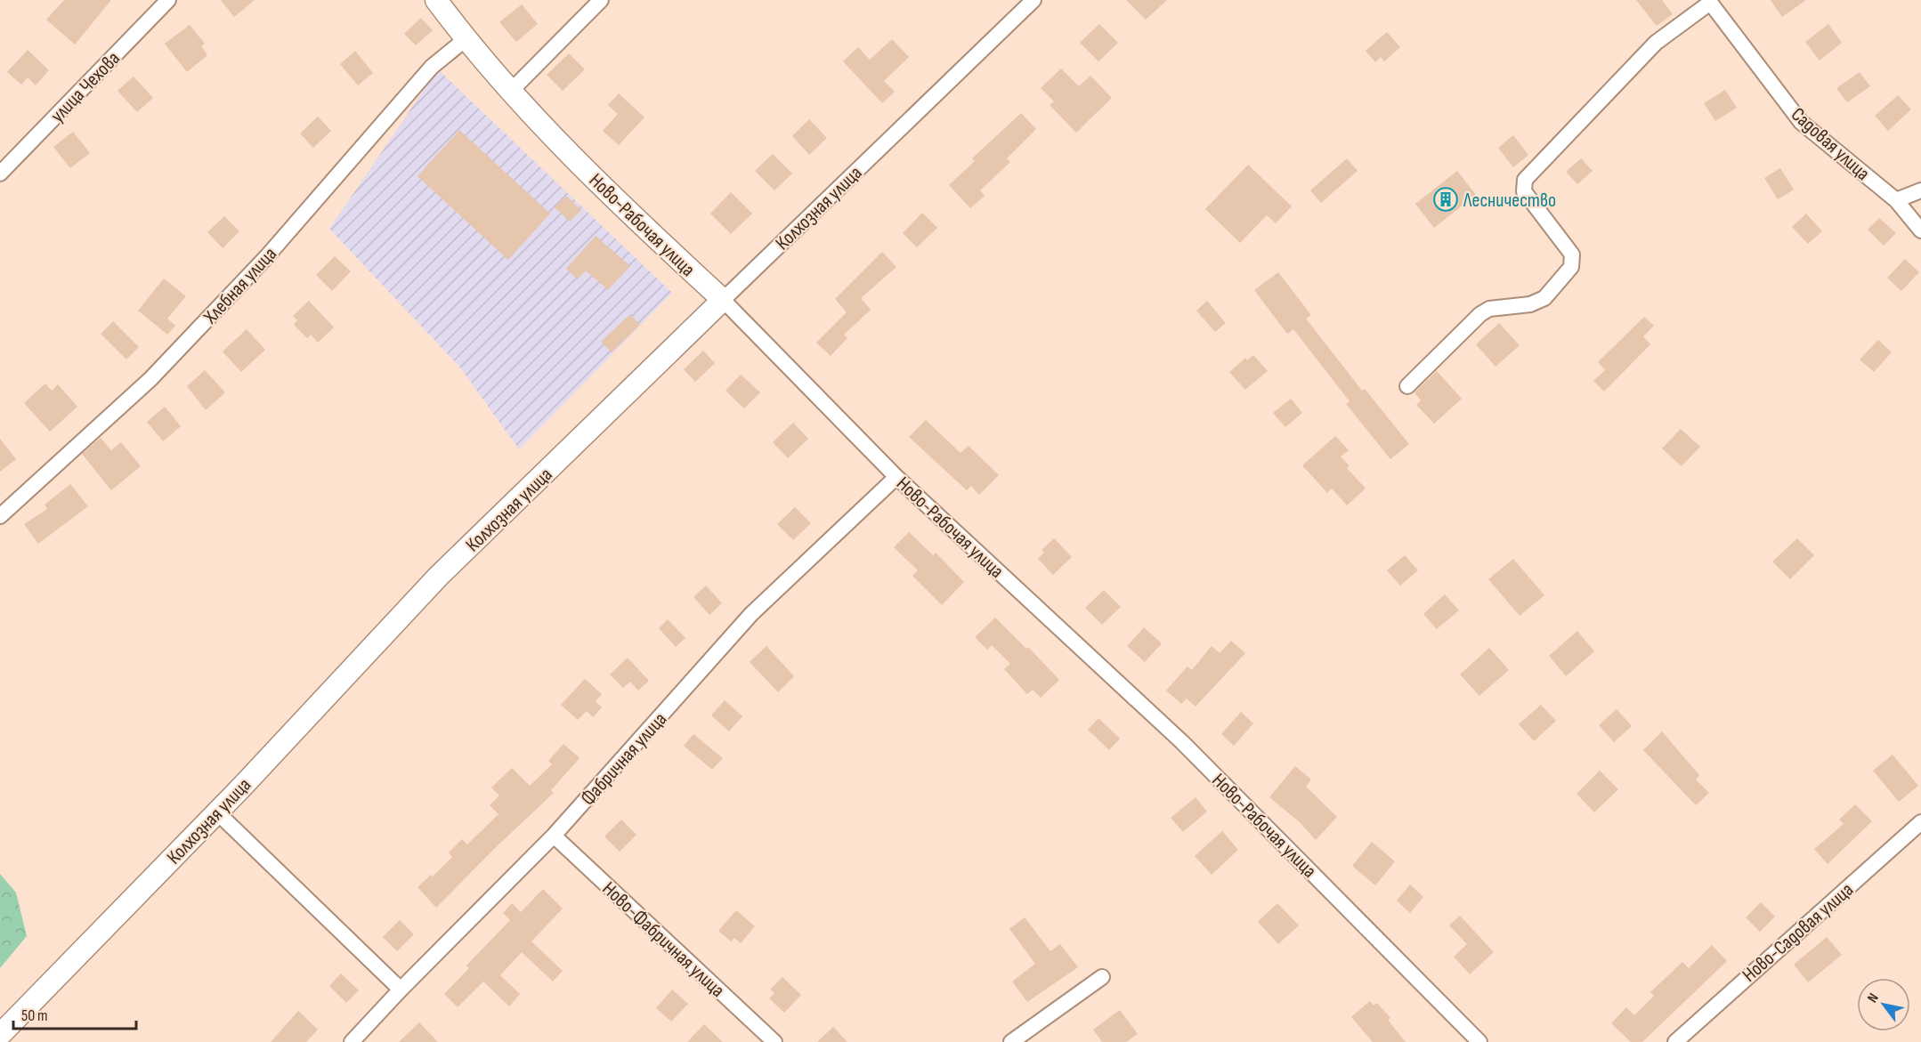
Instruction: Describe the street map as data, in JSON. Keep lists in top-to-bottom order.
{
  "streets": {
    "street": [
      "улица Чехова",
      "Садовая улица",
      "Колхозная улица",
      "Ново-Рабочая улица",
      "Хлебная улица",
      "Фабричная улица",
      "Ново-Садовая улица",
      "Ново-Фабричная улица"
    ]
  },
  "crossings": [
    ["Колхозная улица", "Ново-Рабочая улица"],
    ["Ново-Рабочая улица", "Хлебная улица"],
    ["Ново-Рабочая улица", "Фабричная улица"],
    ["Фабричная улица", "Ново-Фабричная улица"]
  ],
  "places": {
    "building": ["Лесничество"]
  },
  "scale_bar": "50 m",
  "north": "top left"
}
